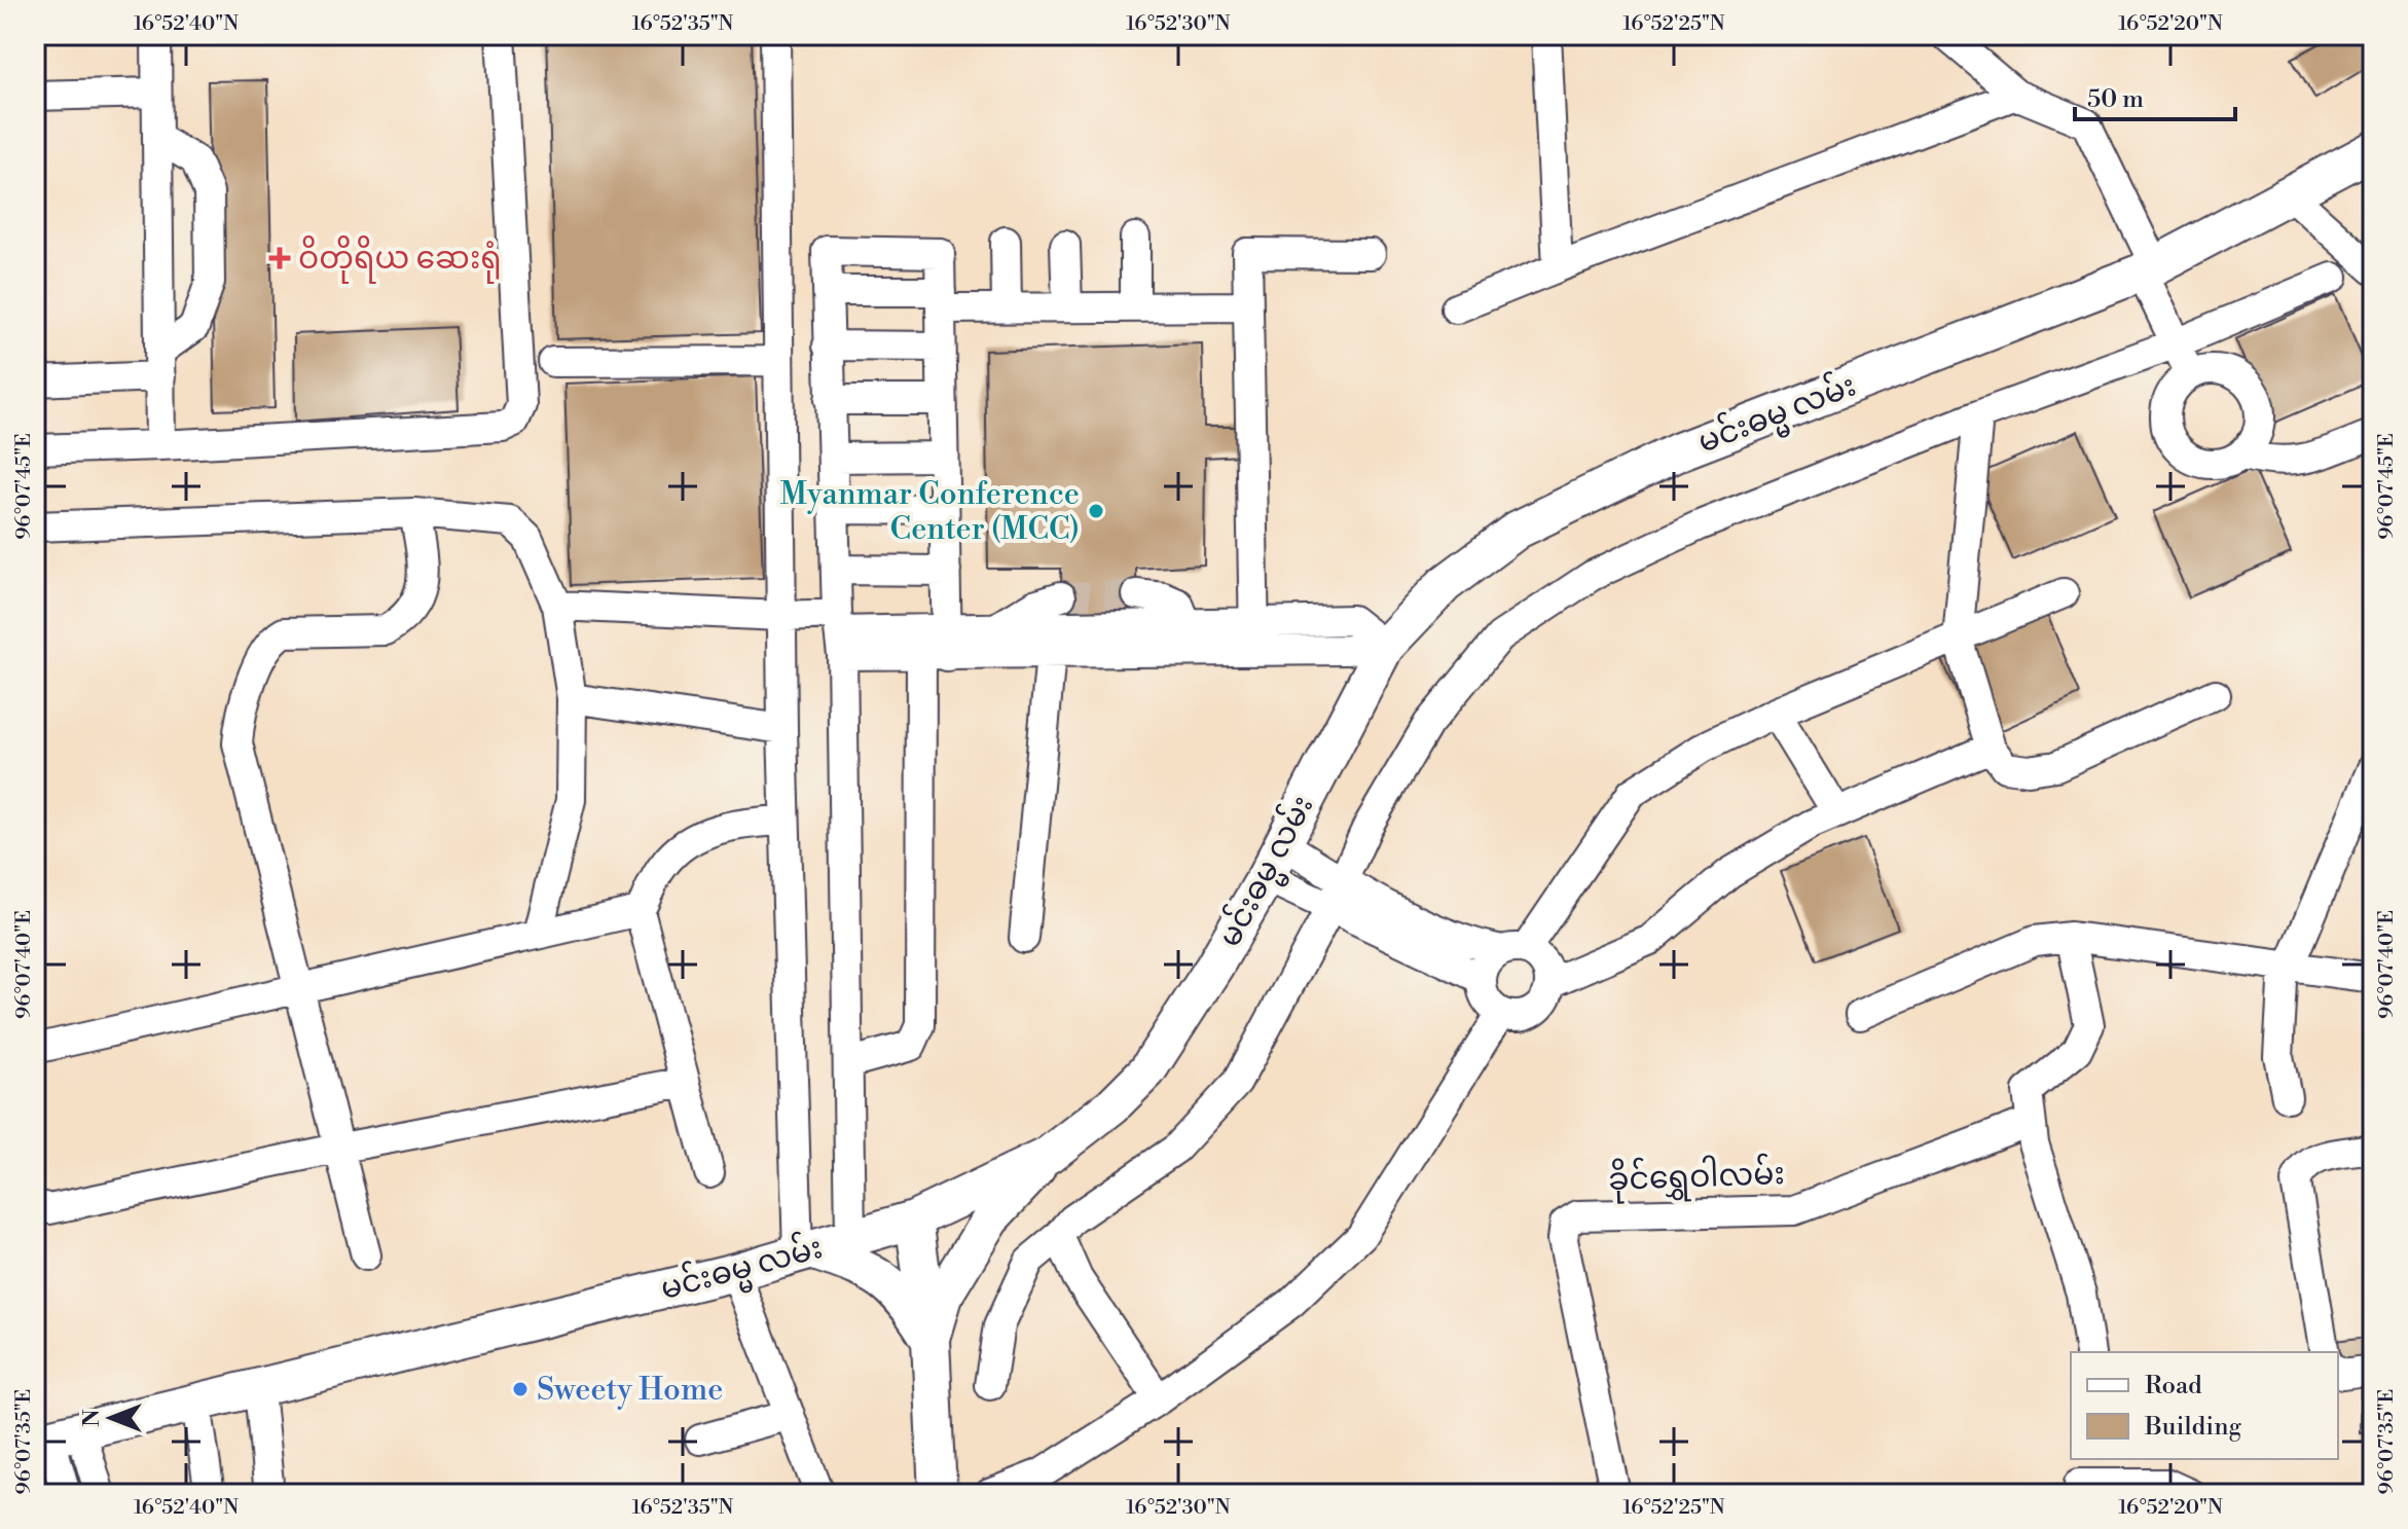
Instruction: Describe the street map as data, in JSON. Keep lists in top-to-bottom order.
{
  "streets": {
    "main road": ["မင်းဓမ္မ လမ်း"],
    "street": ["ခိုင်ရွှေဝါလမ်း"]
  },
  "places": {
    "health": ["ဝိတိုရိယ ဆေးရုံ"],
    "other": ["Myanmar Conference Center (MCC)", "Sweety Home"]
  },
  "legend": ["Road", "Building"],
  "scale_bar": "50 m",
  "north": "left",
  "coordinates": [
    "16°52'40\"N",
    "16°52'35\"N",
    "16°52'30\"N",
    "16°52'25\"N",
    "16°52'20\"N",
    "96°07'45\"E",
    "96°07'40\"E",
    "96°07'35\"E"
  ]
}
